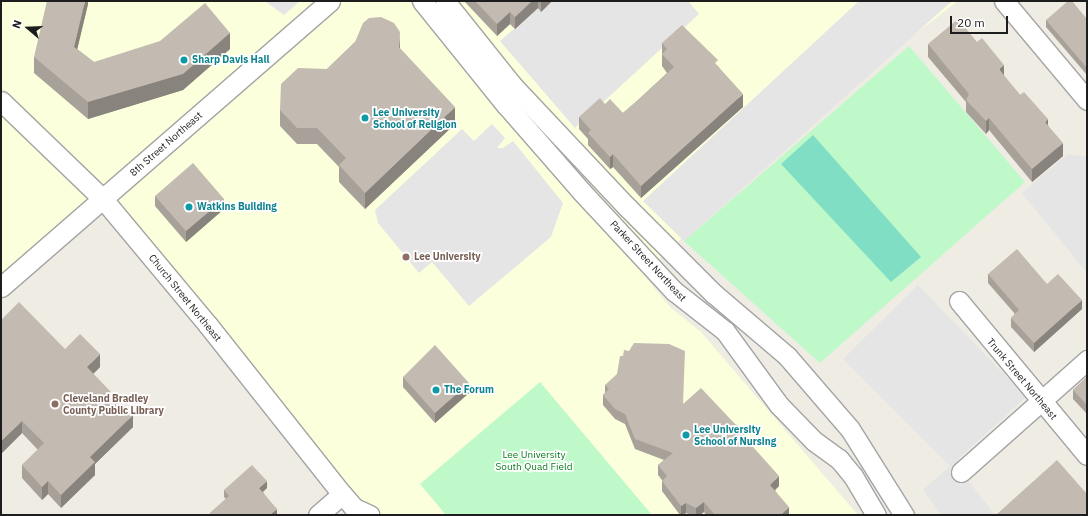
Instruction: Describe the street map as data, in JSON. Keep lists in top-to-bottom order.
{
  "streets": {
    "street": [
      "8th Street Northeast",
      "Parker Street Northeast",
      "Church Street Northeast",
      "Trunk Street Northeast"
    ]
  },
  "crossings": [
    ["8th Street Northeast", "Church Street Northeast"]
  ],
  "parks": ["Lee University South Quad Field"],
  "places": [
    "Sharp Davis Hall",
    "Lee University School of Religion",
    "Watkins Building",
    "Lee University",
    "The Forum",
    "Cleveland Bradley County Public Library",
    "Lee University School of Nursing"
  ],
  "scale_bar": "20 m",
  "north": "left"
}
